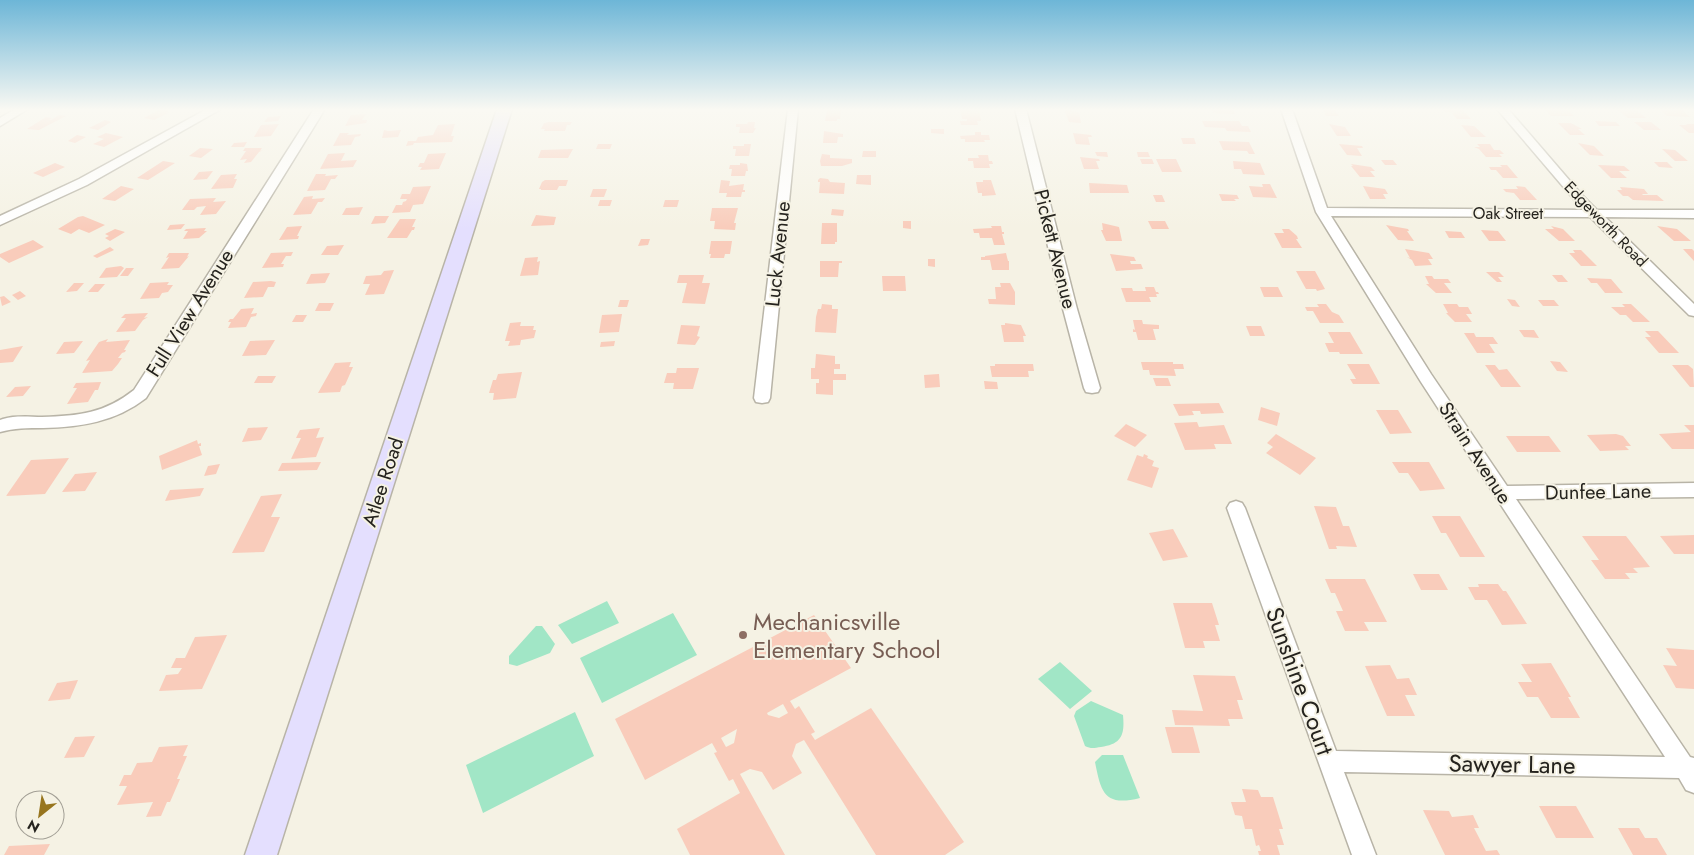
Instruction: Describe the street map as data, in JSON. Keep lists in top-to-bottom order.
{
  "streets": {
    "main road": ["Atlee Road"],
    "street": [
      "Oak Street",
      "Edgeworth Road",
      "Pickett Avenue",
      "Luck Avenue",
      "Full View Avenue",
      "Strain Avenue",
      "Dunfee Lane",
      "Sunshine Court",
      "Sawyer Lane"
    ]
  },
  "crossings": [
    ["Oak Street", "Edgeworth Road"],
    ["Oak Street", "Strain Avenue"],
    ["Strain Avenue", "Dunfee Lane"],
    ["Strain Avenue", "Sawyer Lane"],
    ["Sunshine Court", "Sawyer Lane"]
  ],
  "places": ["Mechanicsville Elementary School"],
  "north": "bottom left"
}
